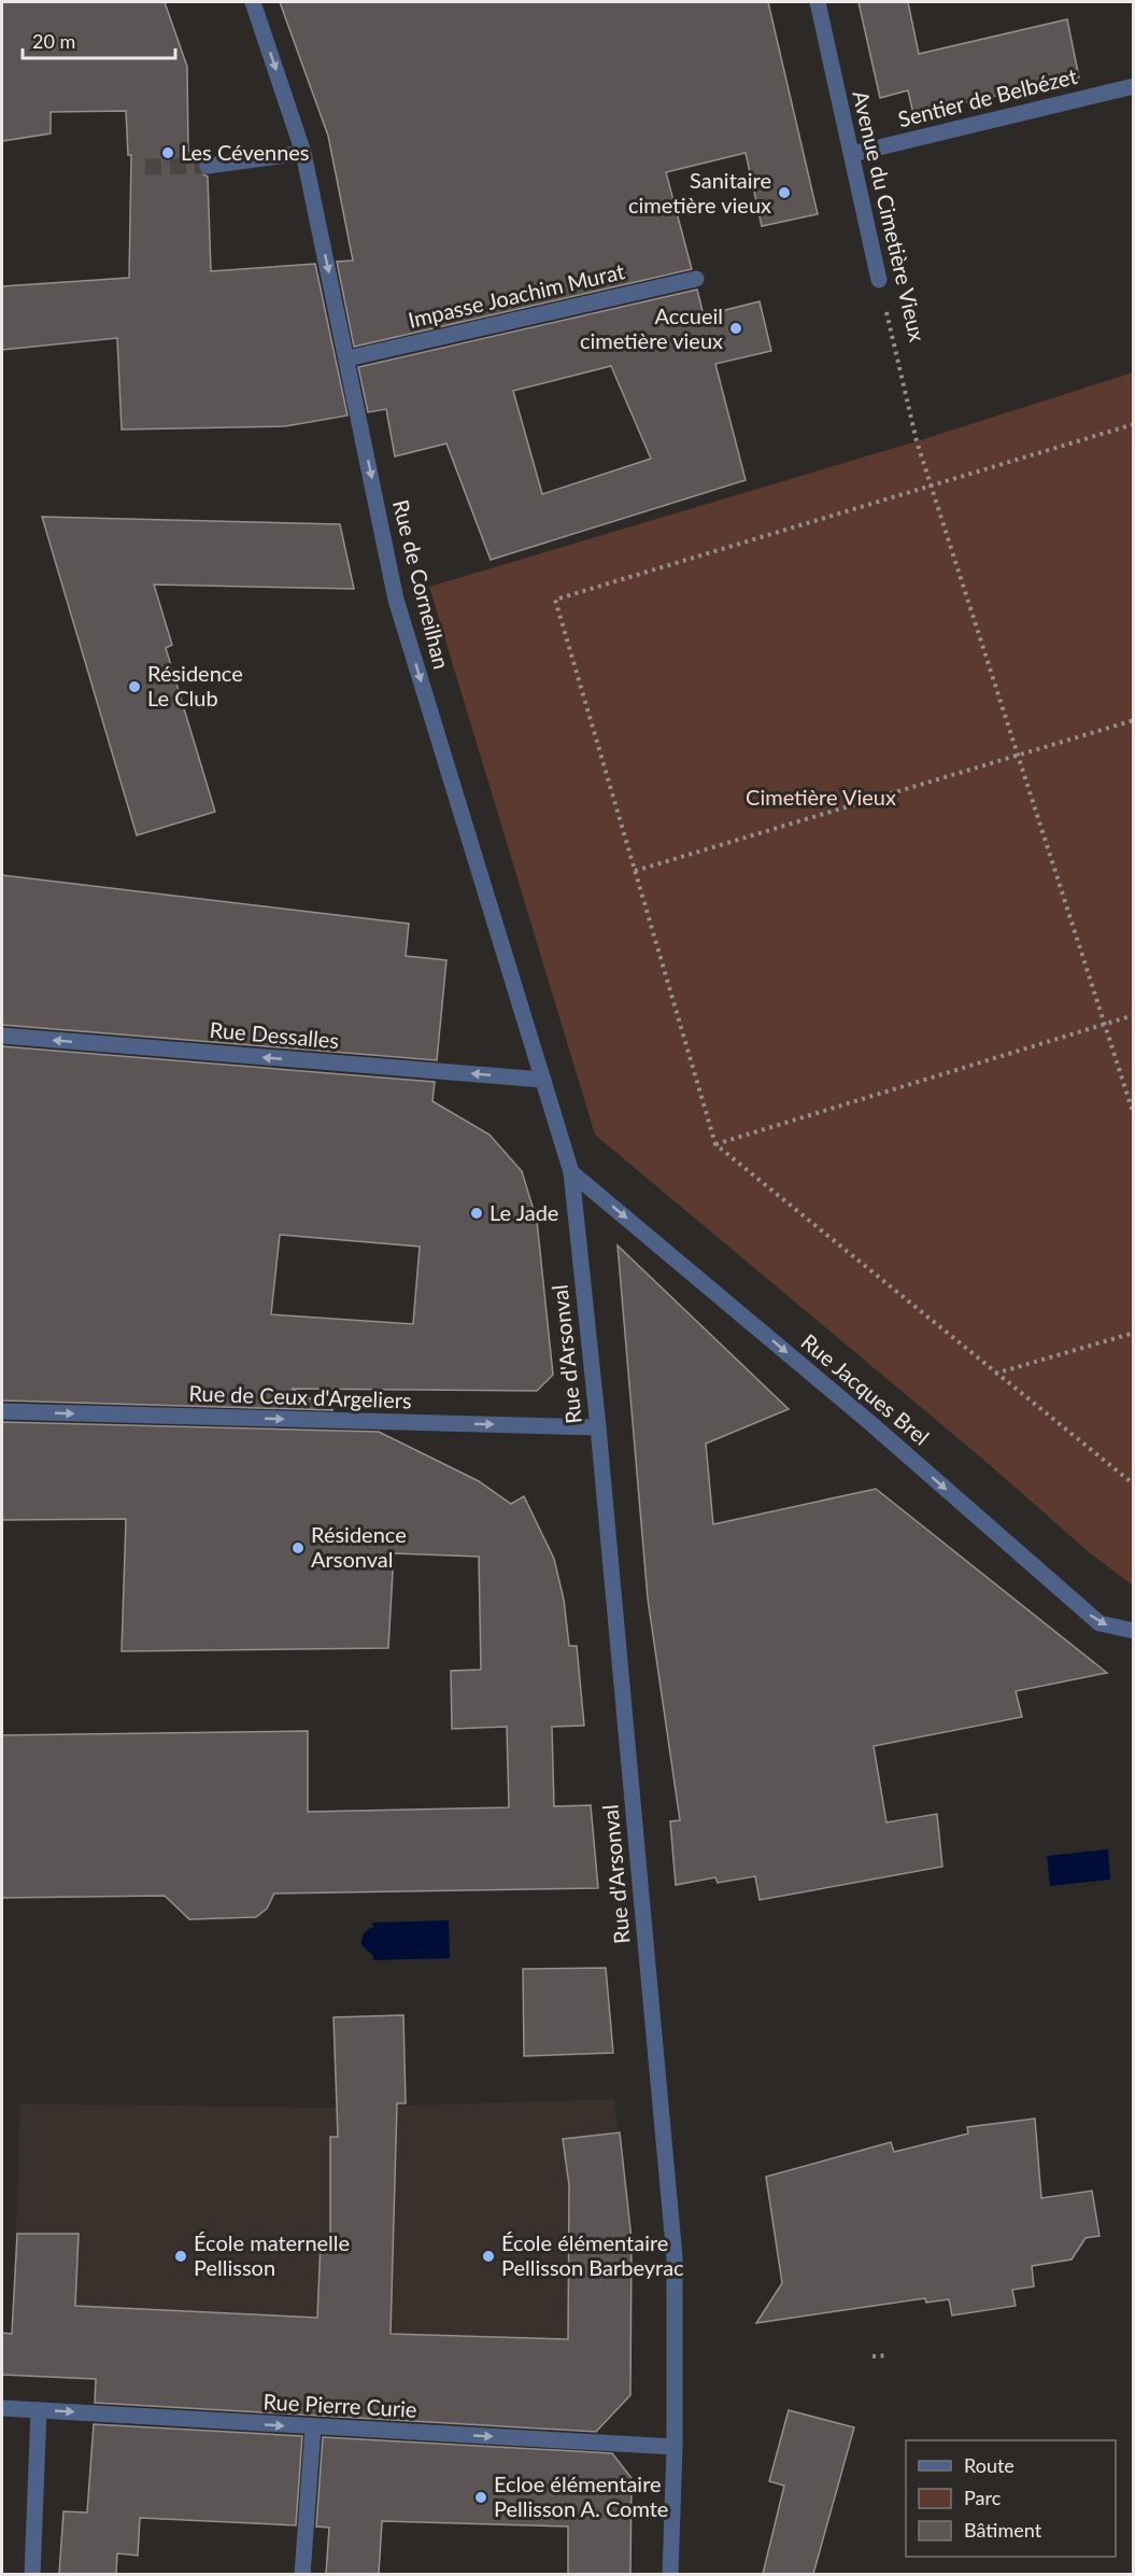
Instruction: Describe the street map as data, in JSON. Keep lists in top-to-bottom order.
{
  "streets": {
    "street": [
      "Sentier de Belbézet",
      "Avenue du Cimetière Vieux",
      "Impasse Joachim Murat",
      "Rue de Corneilhan",
      "Rue Dessalles",
      "Rue d'Arsonval",
      "Rue Jacques Brel",
      "Rue de Ceux d'Argeliers",
      "Rue Pierre Curie"
    ]
  },
  "crossings": [
    ["Sentier de Belbézet", "Avenue du Cimetière Vieux"],
    ["Impasse Joachim Murat", "Rue de Corneilhan"],
    ["Rue de Corneilhan", "Rue Dessalles"],
    ["Rue de Corneilhan", "Rue d'Arsonval"],
    ["Rue de Corneilhan", "Rue Jacques Brel"],
    ["Rue d'Arsonval", "Rue Jacques Brel"],
    ["Rue d'Arsonval", "Rue de Ceux d'Argeliers"],
    ["Rue d'Arsonval", "Rue Pierre Curie"]
  ],
  "one_way": [
    "Rue de Corneilhan",
    "Rue Dessalles",
    "Rue Jacques Brel",
    "Rue de Ceux d'Argeliers",
    "Rue Pierre Curie"
  ],
  "parks": ["Cimetière Vieux"],
  "places": [
    "Les Cévennes",
    "Sanitaire cimetière vieux",
    "Accueil cimetière vieux",
    "Résidence Le Club",
    "Le Jade",
    "Résidence Arsonval",
    "École maternelle Pellisson",
    "École élémentaire Pellisson Barbeyrac",
    "Ecloe élémentaire Pellisson A. Comte"
  ],
  "legend": ["Route", "Parc", "Bâtiment"],
  "scale_bar": "20 m"
}
